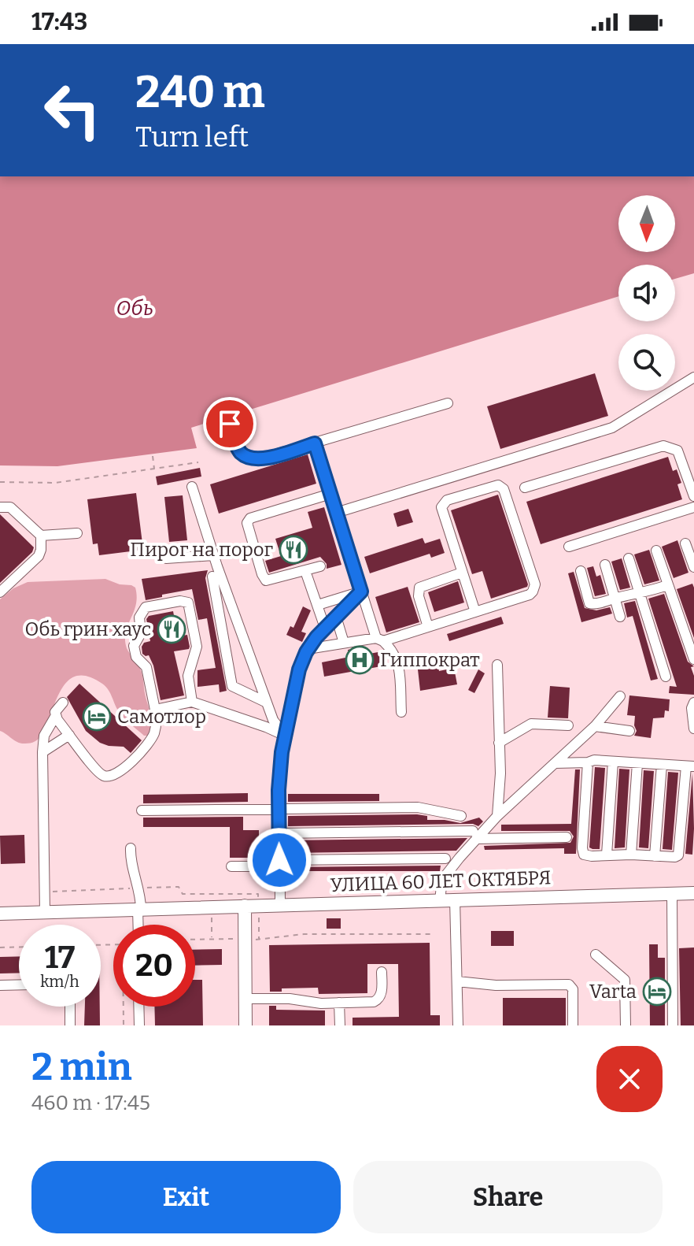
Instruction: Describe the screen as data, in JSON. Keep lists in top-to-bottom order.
{
  "streets": {
    "main road": ["УЛИЦА 60 ЛЕТ ОКТЯБРЯ"]
  },
  "water": ["Обь"],
  "places": {
    "restaurant": ["Пирог на порог", "Обь грин хаус"],
    "hospital": ["Гиппократ"],
    "hotel": ["Самотлор", "Varta"]
  },
  "north": "bottom",
  "page": {
    "status": "17:43",
    "turn": ["240 m", "Turn left"],
    "speed": "17 km/h",
    "limit": "20",
    "heading": ["2 min", "460 m · 17:45"],
    "buttons": ["Exit", "Share"]
  }
}
